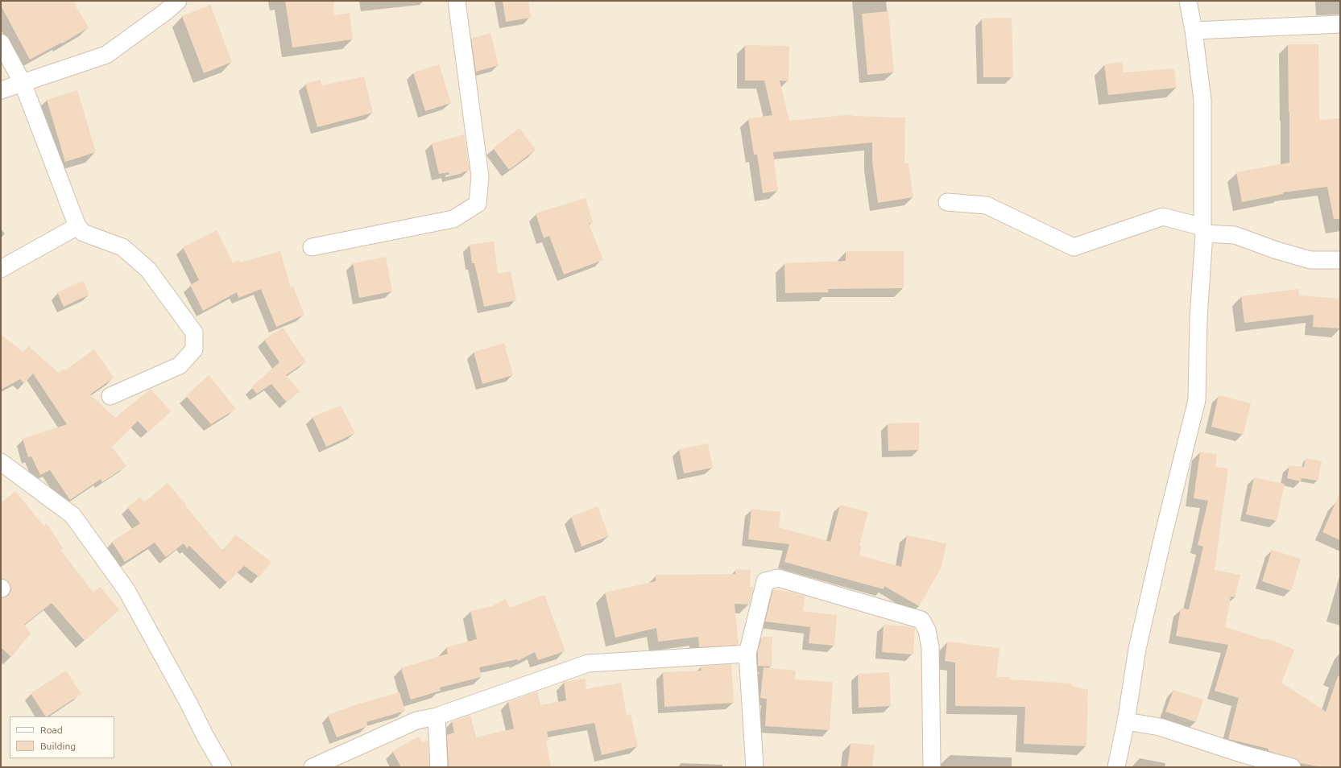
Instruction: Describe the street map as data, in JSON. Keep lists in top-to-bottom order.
{
  "legend": ["Road", "Building"]
}
